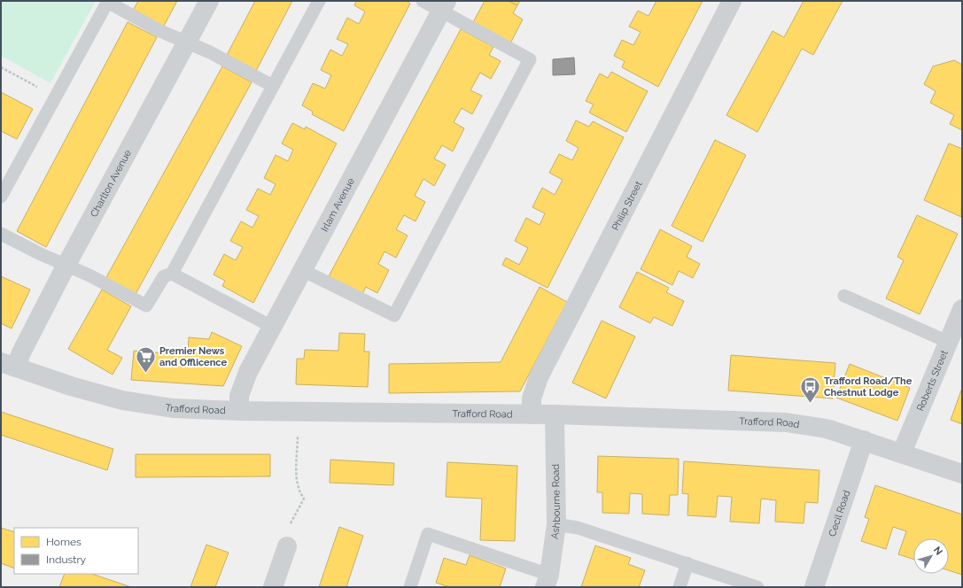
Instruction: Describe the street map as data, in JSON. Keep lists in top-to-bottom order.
{
  "streets": {
    "street": [
      "Charlton Avenue",
      "Irlam Avenue",
      "Philip Street",
      "Roberts Street",
      "Trafford Road",
      "Ashbourne Road",
      "Cecil Road"
    ]
  },
  "crossings": [
    ["Charlton Avenue", "Trafford Road"],
    ["Irlam Avenue", "Trafford Road"],
    ["Philip Street", "Trafford Road"],
    ["Roberts Street", "Trafford Road"],
    ["Trafford Road", "Ashbourne Road"],
    ["Trafford Road", "Cecil Road"]
  ],
  "places": {
    "supermarket": ["Premier News and Offlicence"],
    "bus stop": ["Trafford Road/The Chestnut Lodge"]
  },
  "legend": ["Homes", "Industry"],
  "north": "top right"
}
